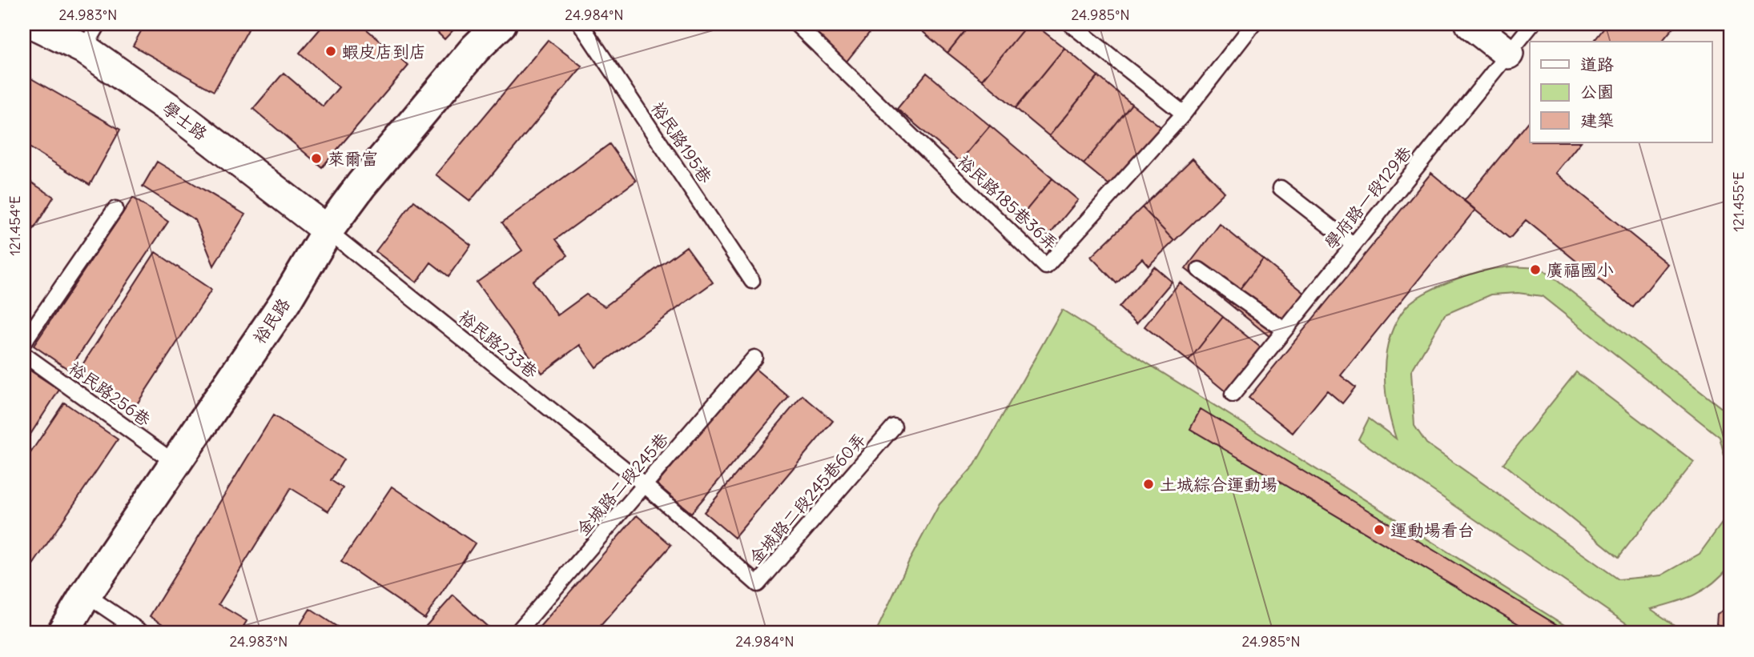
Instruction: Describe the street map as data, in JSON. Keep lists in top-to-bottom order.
{
  "streets": {
    "street": ["學士路", "裕民路"],
    "lane": [
      "裕民路195巷",
      "學府路一段129巷",
      "裕民路185巷36弄",
      "裕民路233巷",
      "裕民路256巷",
      "金城路二段245巷",
      "金城路二段245巷60弄"
    ]
  },
  "crossings": [
    ["學士路", "裕民路"],
    ["學士路", "裕民路233巷"],
    ["裕民路", "裕民路233巷"],
    ["裕民路", "裕民路256巷"],
    ["裕民路233巷", "金城路二段245巷"],
    ["裕民路233巷", "金城路二段245巷60弄"],
    ["金城路二段245巷", "金城路二段245巷60弄"]
  ],
  "places": [
    "蝦皮店到店",
    "萊爾富",
    "廣福國小",
    "土城綜合運動場",
    "運動場看台"
  ],
  "legend": ["道路", "公園", "建築"],
  "coordinates": [
    "24.983°N",
    "24.984°N",
    "24.985°N",
    "121.455°E",
    "121.454°E"
  ]
}
